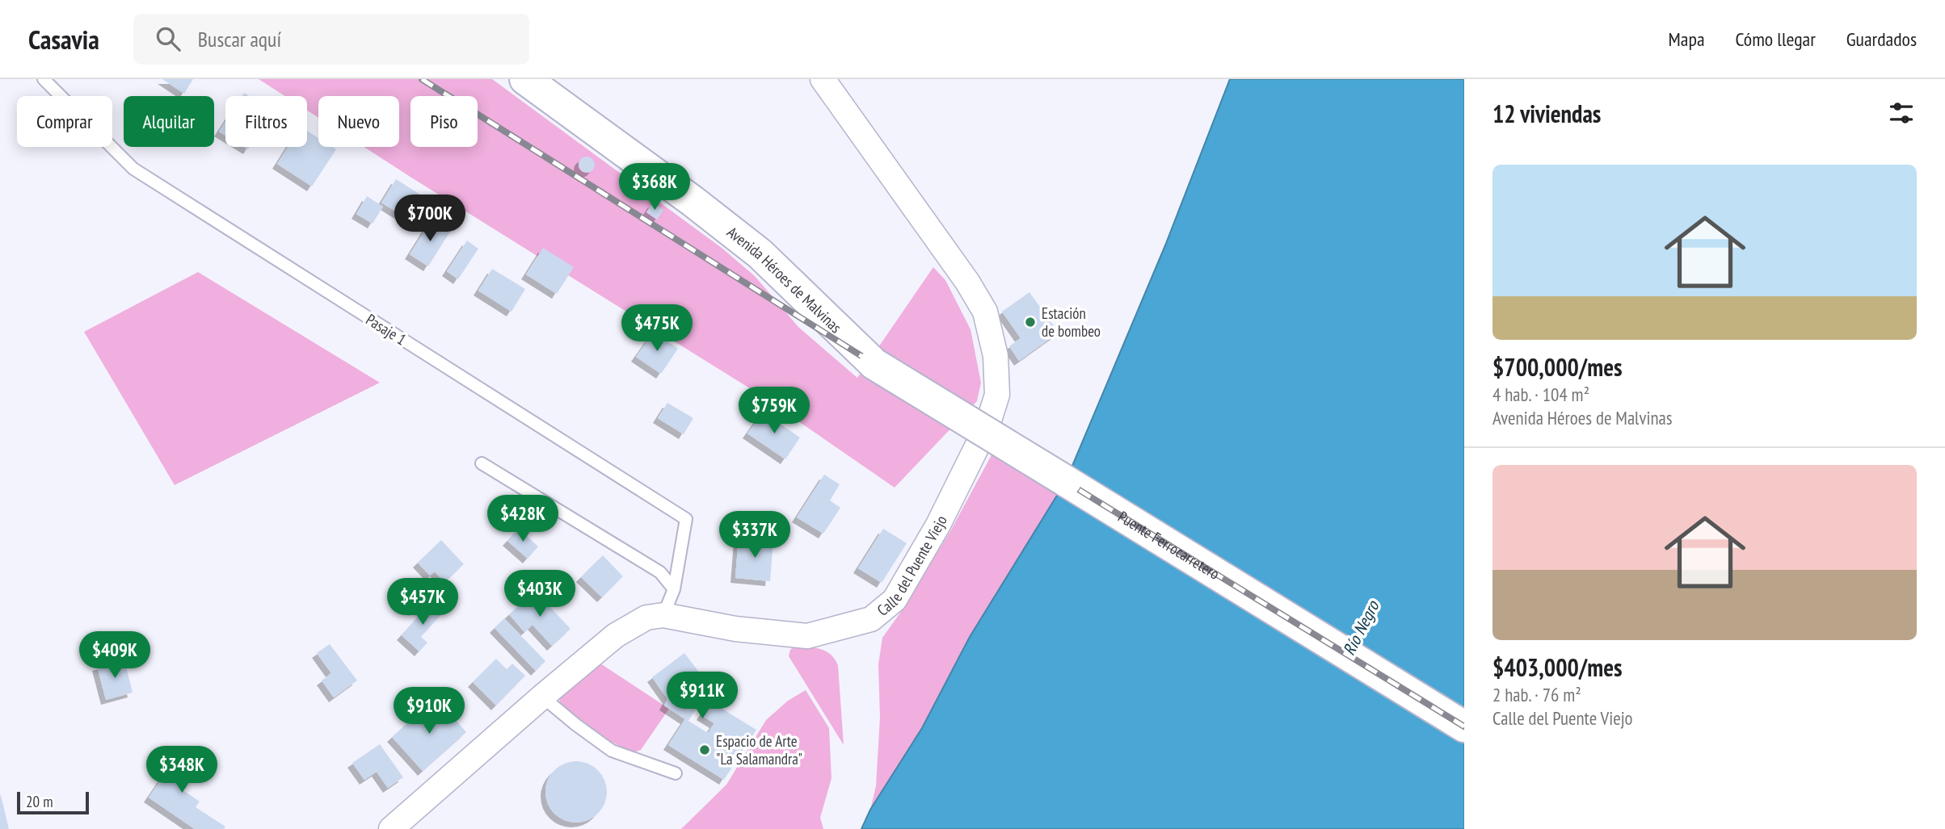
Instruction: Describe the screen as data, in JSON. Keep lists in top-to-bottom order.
{
  "streets": {
    "main road": ["Avenida Héroes de Malvinas", "Puente Ferrocarretero"],
    "street": ["Calle del Puente Viejo"],
    "lane": ["Pasaje 1"]
  },
  "crossings": [
    ["Avenida Héroes de Malvinas", "Puente Ferrocarretero"]
  ],
  "water": ["Río Negro"],
  "places": ["Estación de bombeo", "Espacio de Arte \"La Salamandra\""],
  "scale_bar": "20 m",
  "page": {
    "header": "Casavia",
    "search": "Buscar aquí",
    "nav": ["Mapa", "Cómo llegar", "Guardados"],
    "heading": "12 viviendas",
    "chip": [
      "Comprar",
      "Alquilar",
      "Filtros",
      "Nuevo",
      "Piso"
    ],
    "list": [
      {
        "name": "$700,000/mes",
        "note": "4 hab. · 104 m² · Avenida Héroes de Malvinas"
      },
      {
        "name": "$403,000/mes",
        "note": "2 hab. · 76 m² · Calle del Puente Viejo"
      }
    ],
    "price": [
      "$368K",
      "$700K",
      "$475K",
      "$759K",
      "$428K",
      "$337K",
      "$403K",
      "$457K",
      "$409K",
      "$911K",
      "$910K",
      "$348K"
    ],
    "scale": "20 m"
  }
}
